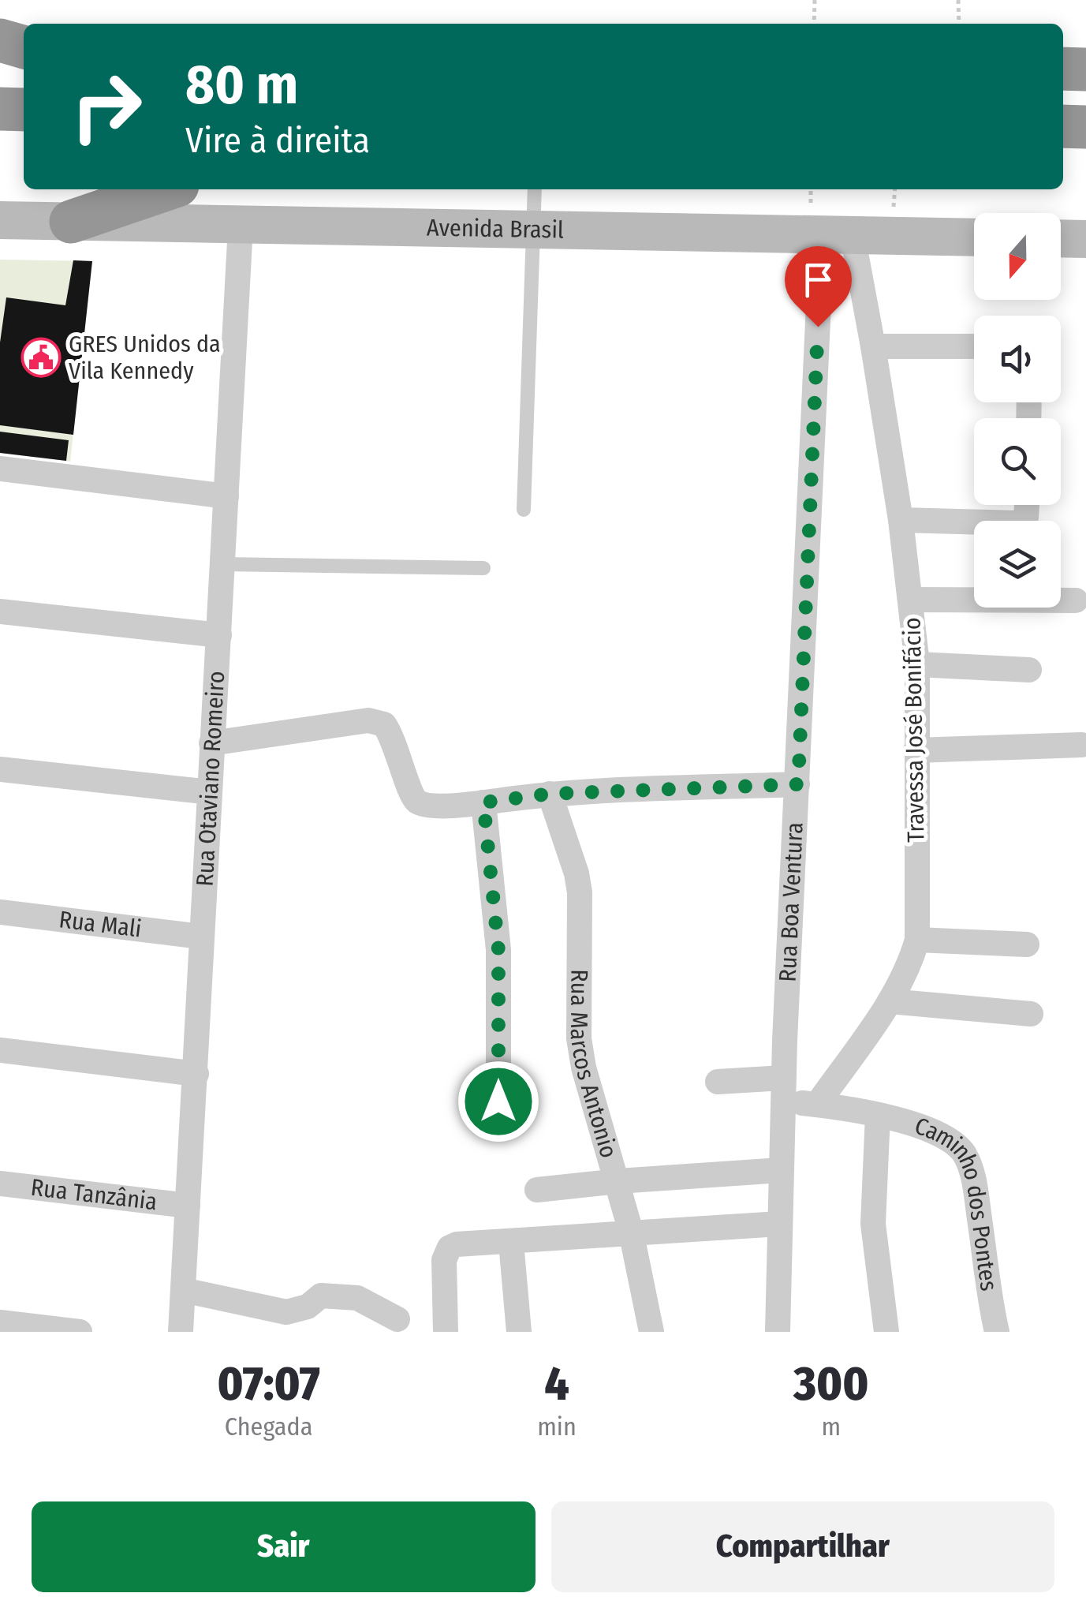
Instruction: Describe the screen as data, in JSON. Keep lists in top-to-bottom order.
{
  "streets": {
    "street": [
      "Avenida Brasil",
      "Travessa José Bonifácio",
      "Rua Otaviano Romeiro",
      "Rua Boa Ventura",
      "Rua Mali",
      "Rua Marcos Antonio",
      "Rua Tanzânia",
      "Caminho dos Pontes"
    ]
  },
  "crossings": [
    ["Avenida Brasil", "Travessa José Bonifácio"],
    ["Avenida Brasil", "Rua Otaviano Romeiro"],
    ["Avenida Brasil", "Rua Boa Ventura"],
    ["Travessa José Bonifácio", "Rua Boa Ventura"],
    ["Travessa José Bonifácio", "Caminho dos Pontes"],
    ["Rua Otaviano Romeiro", "Rua Mali"],
    ["Rua Otaviano Romeiro", "Rua Tanzânia"],
    ["Rua Boa Ventura", "Caminho dos Pontes"]
  ],
  "places": {
    "public building": ["GRES Unidos da Vila Kennedy"]
  },
  "north": "bottom",
  "page": {
    "turn": ["80 m", "Vire à direita"],
    "eta": [
      "07:07",
      "Chegada",
      "4",
      "min",
      "300",
      "m"
    ],
    "buttons": ["Sair", "Compartilhar"]
  }
}
